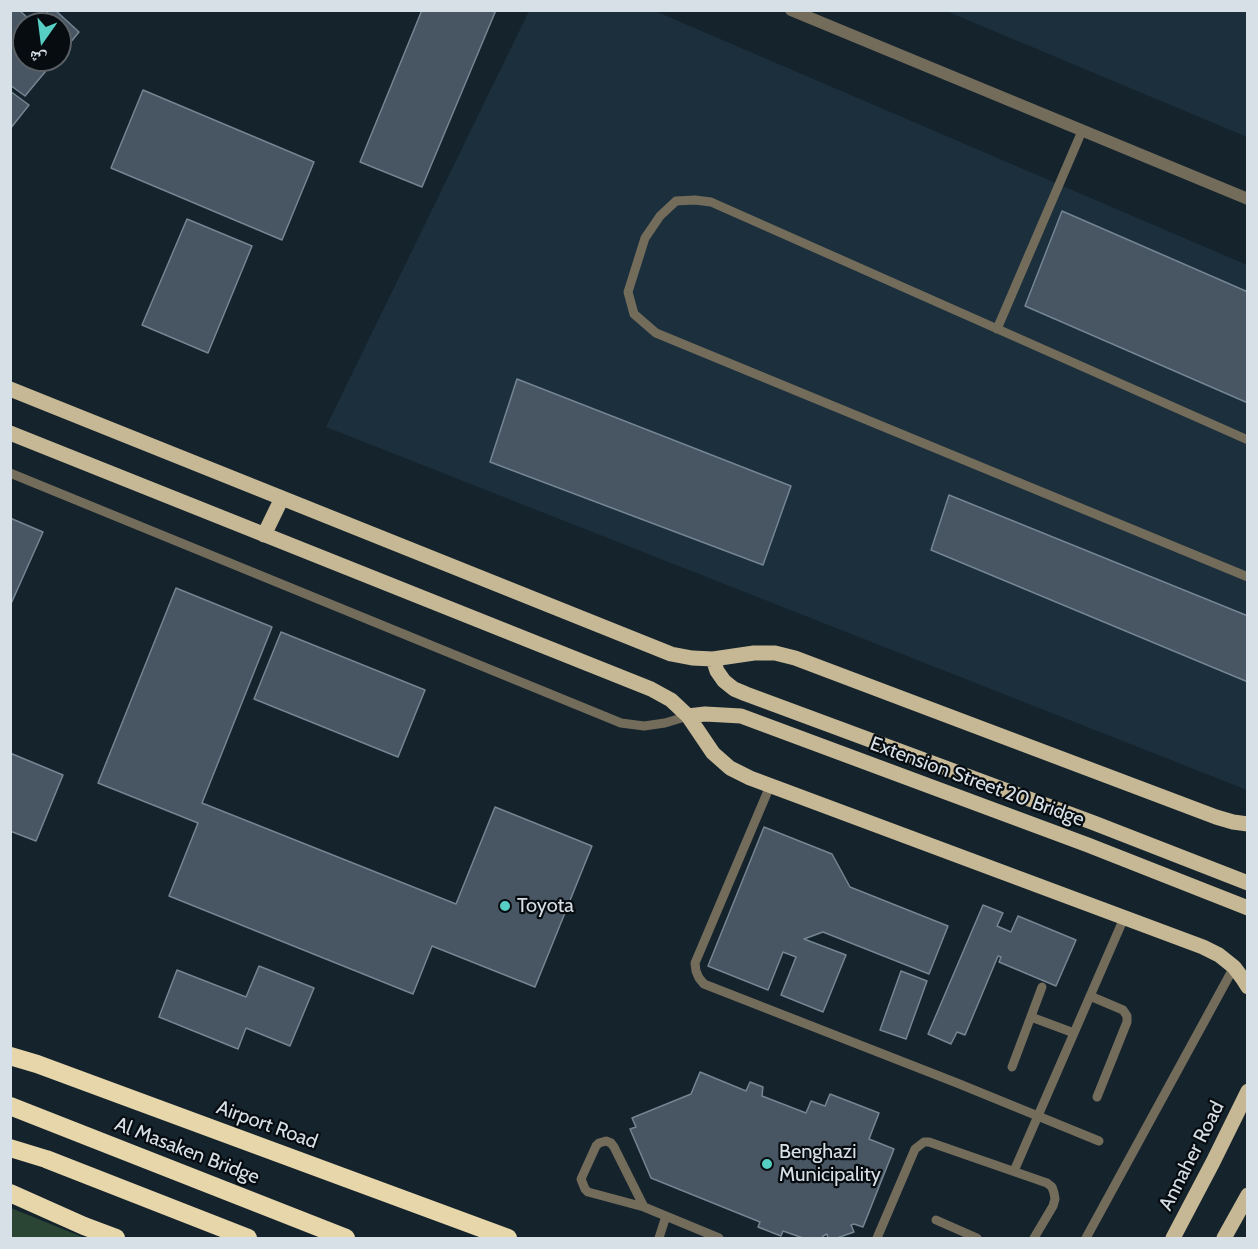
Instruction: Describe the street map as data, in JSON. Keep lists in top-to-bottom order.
{
  "streets": {
    "highway": ["Airport Road", "Al Masaken Bridge"],
    "main road": ["Extension Street 20 Bridge", "Annaher Road"]
  },
  "places": ["Toyota", "Benghazi Municipality"],
  "north": "bottom"
}
